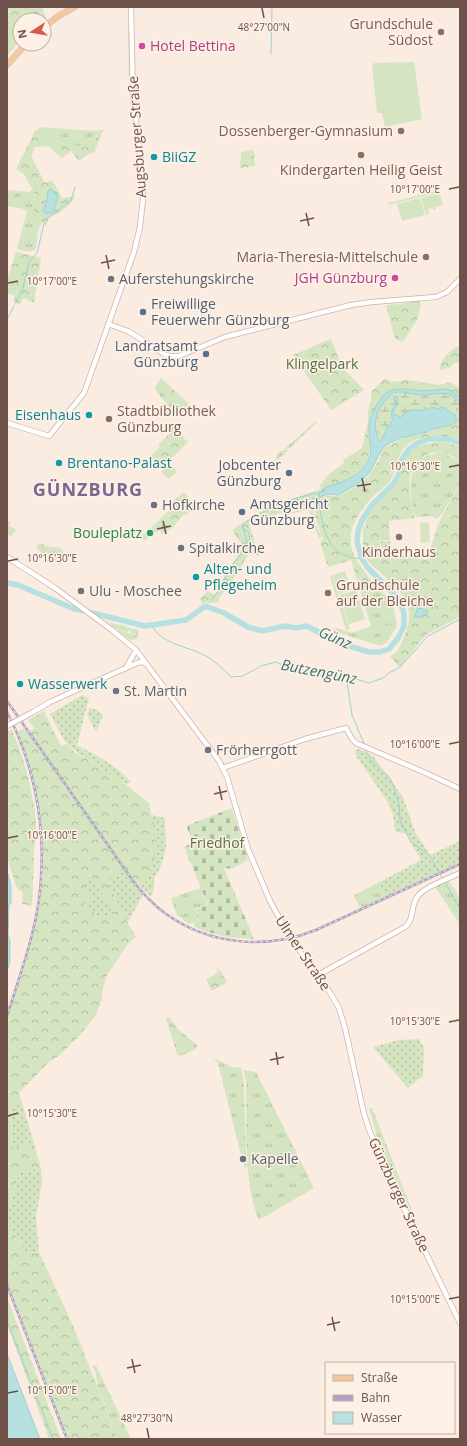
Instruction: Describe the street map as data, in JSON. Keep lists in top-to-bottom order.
{
  "streets": {
    "main road": ["Augsburger Straße", "Ulmer Straße", "Günzburger Straße"]
  },
  "crossings": [
    ["Ulmer Straße", "Günzburger Straße"]
  ],
  "districts": ["GÜNZBURG"],
  "water": ["Günz", "Butzengünz"],
  "parks": ["Klingelpark", "Friedhof"],
  "places": [
    "Grundschule Südost",
    "Hotel Bettina",
    "Dossenberger-Gymnasium",
    "Kindergarten Heilig Geist",
    "BiiGZ",
    "Maria-Theresia-Mittelschule",
    "JGH Günzburg",
    "Auferstehungskirche",
    "Freiwillige Feuerwehr Günzburg",
    "Landratsamt Günzburg",
    "Eisenhaus",
    "Stadtbibliothek Günzburg",
    "Brentano-Palast",
    "Jobcenter Günzburg",
    "Hofkirche",
    "Amtsgericht Günzburg",
    "Bouleplatz",
    "Kinderhaus",
    "Spitalkirche",
    "Alten- und Pflegeheim",
    "Ulu - Moschee",
    "Grundschule auf der Bleiche",
    "Wasserwerk",
    "St. Martin",
    "Frörherrgott",
    "Kapelle"
  ],
  "legend": ["Straße", "Bahn", "Wasser"],
  "north": "left",
  "coordinates": [
    "48°27'00\"N",
    "10°17'00\"E",
    "10°16'30\"E",
    "10°16'00\"E",
    "10°15'30\"E",
    "10°15'00\"E",
    "48°27'30\"N"
  ]
}
